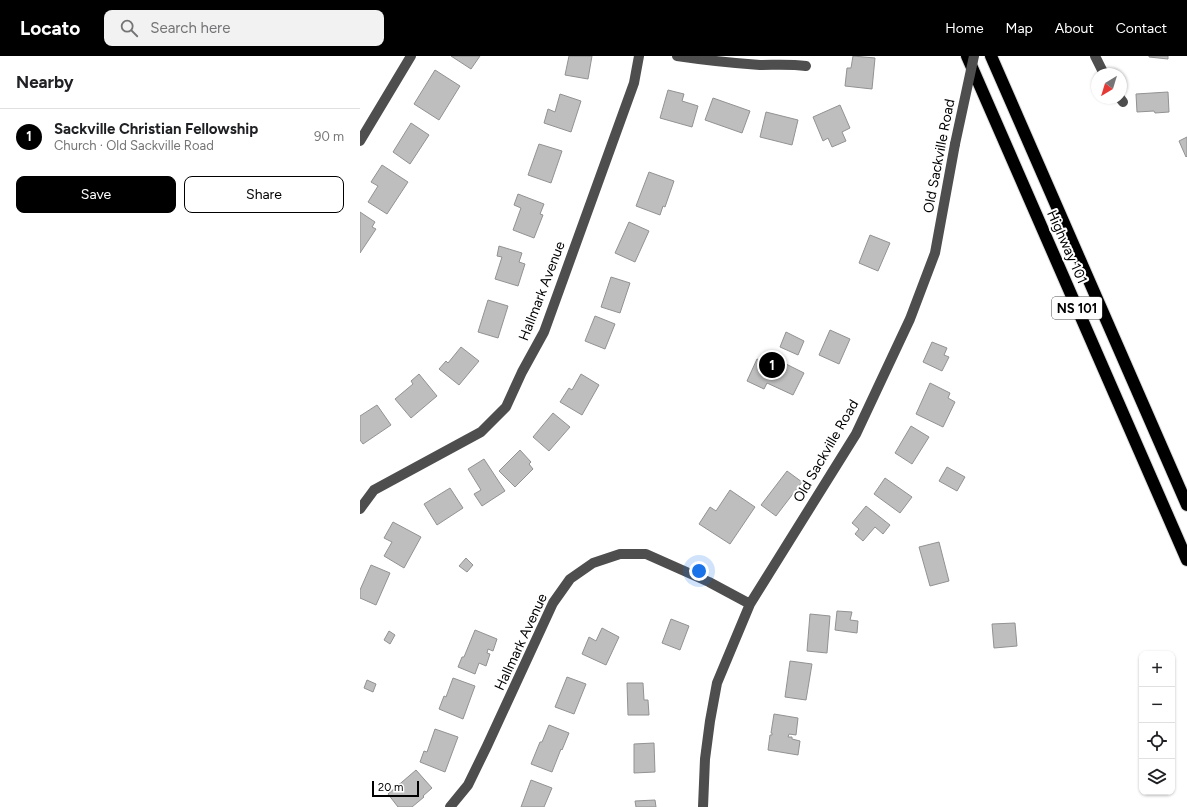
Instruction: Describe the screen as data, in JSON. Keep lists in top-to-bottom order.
{
  "streets": {
    "highway": ["Highway 101", "NS 101"],
    "street": ["Old Sackville Road", "Hallmark Avenue"]
  },
  "crossings": [
    ["Old Sackville Road", "Hallmark Avenue"]
  ],
  "scale_bar": "20 m",
  "north": "bottom left",
  "page": {
    "header": "Locato",
    "search": "Search here",
    "nav": [
      "Home",
      "Map",
      "About",
      "Contact"
    ],
    "heading": "Nearby",
    "list": [
      {
        "mark": "1",
        "name": "Sackville Christian Fellowship",
        "note": "Church · Old Sackville Road",
        "value": "90 m"
      }
    ],
    "buttons": ["Save", "Share"],
    "pins": "1",
    "map_buttons": ["+", "−"],
    "scale": "20 m"
  }
}
